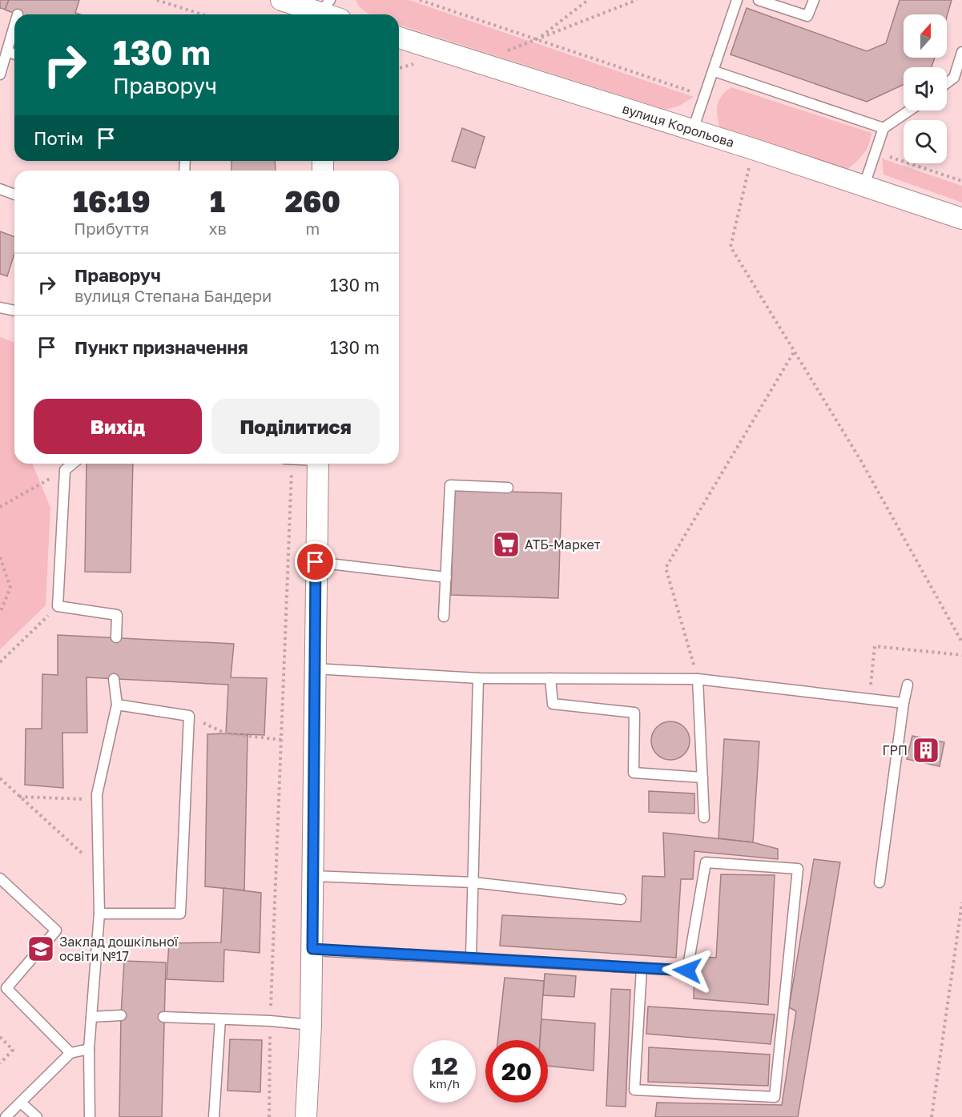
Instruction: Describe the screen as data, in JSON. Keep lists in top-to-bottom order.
{
  "streets": {
    "street": ["вулиця Корольова"]
  },
  "places": {
    "supermarket": ["АТБ-Маркет"],
    "building": ["ГРП"],
    "school or university": ["Заклад дошкільної освіти №17"]
  },
  "north": "top",
  "page": {
    "turn": ["130 m", "Праворуч"],
    "then": "Потім",
    "eta": [
      "16:19",
      "Прибуття",
      "1",
      "хв",
      "260",
      "m"
    ],
    "list": [
      {
        "name": "Праворуч",
        "note": "вулиця Степана Бандери",
        "value": "130 m"
      },
      {
        "name": "Пункт призначення",
        "value": "130 m"
      }
    ],
    "buttons": ["Вихід", "Поділитися"],
    "speed": "12 km/h",
    "limit": "20"
  }
}
